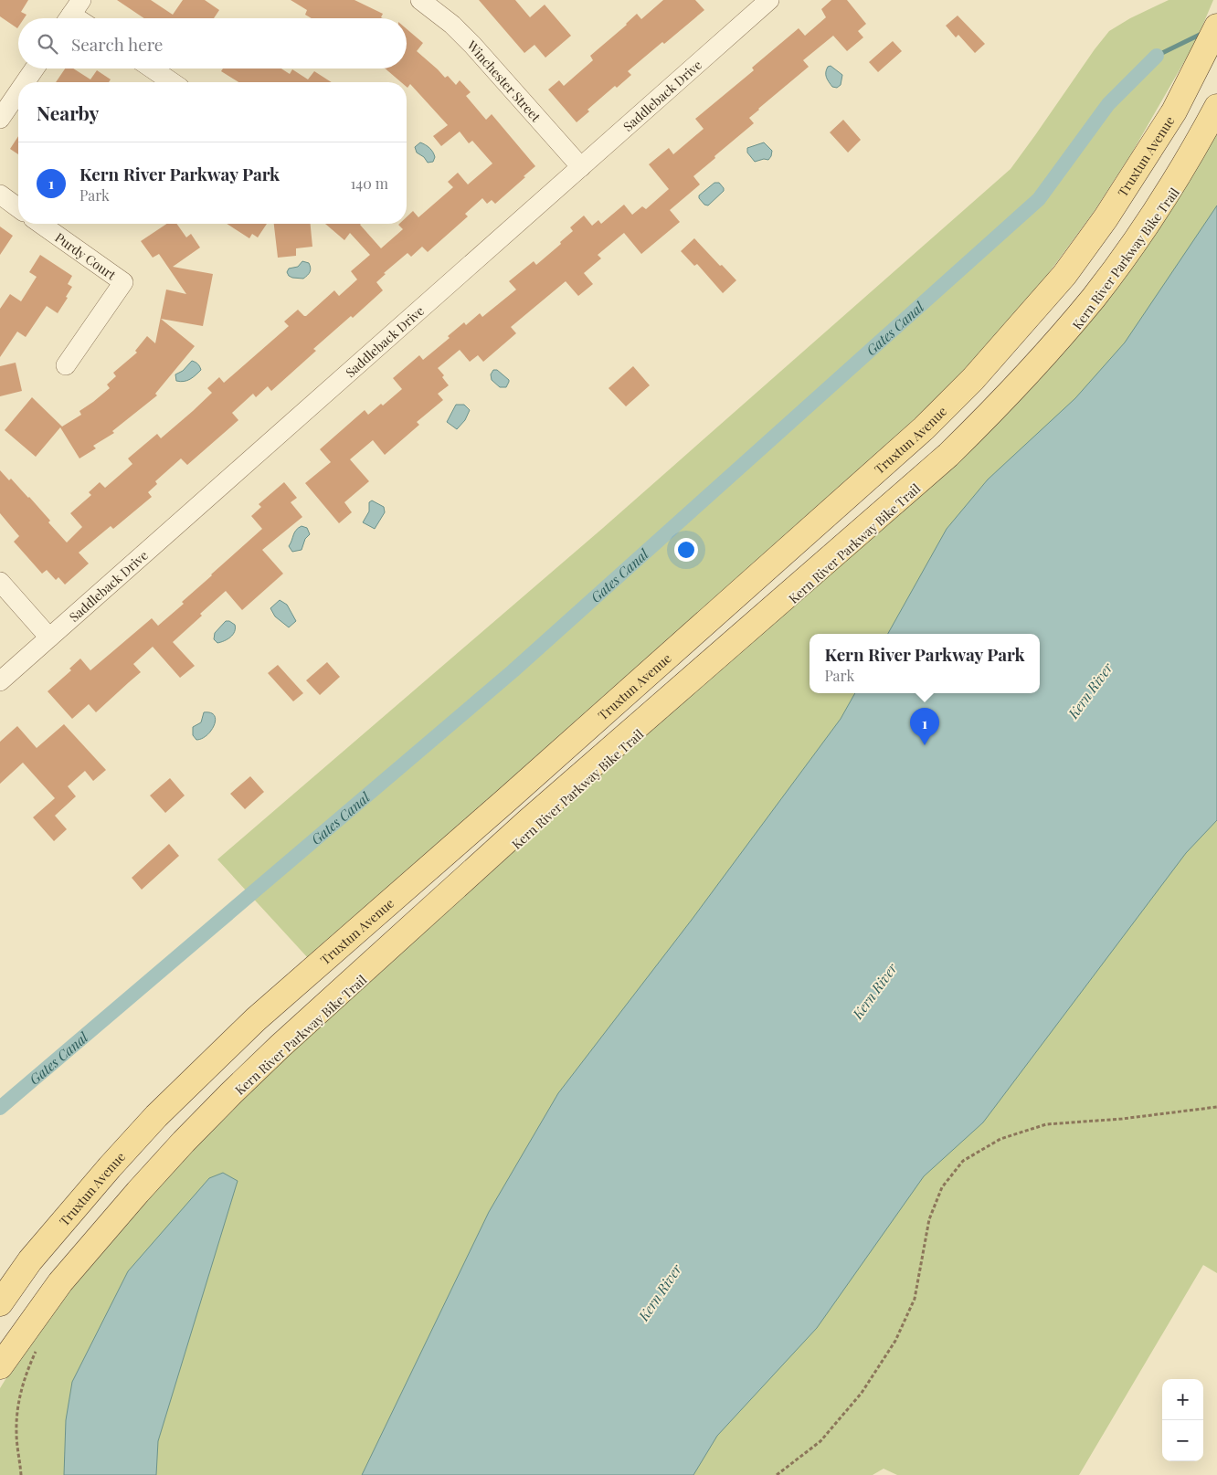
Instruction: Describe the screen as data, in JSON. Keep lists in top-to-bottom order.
{
  "streets": {
    "main road": ["Truxtun Avenue"],
    "street": ["Winchester Street", "Saddleback Drive", "Purdy Court"]
  },
  "crossings": [
    ["Winchester Street", "Saddleback Drive"]
  ],
  "water": ["Gates Canal", "Kern River"],
  "page": {
    "search": "Search here",
    "heading": "Nearby",
    "list": [
      {
        "mark": "1",
        "name": "Kern River Parkway Park",
        "note": "Park",
        "value": "140 m"
      }
    ],
    "popup": ["Kern River Parkway Park", "Park"],
    "pins": "1",
    "map_buttons": ["+", "−"]
  }
}
